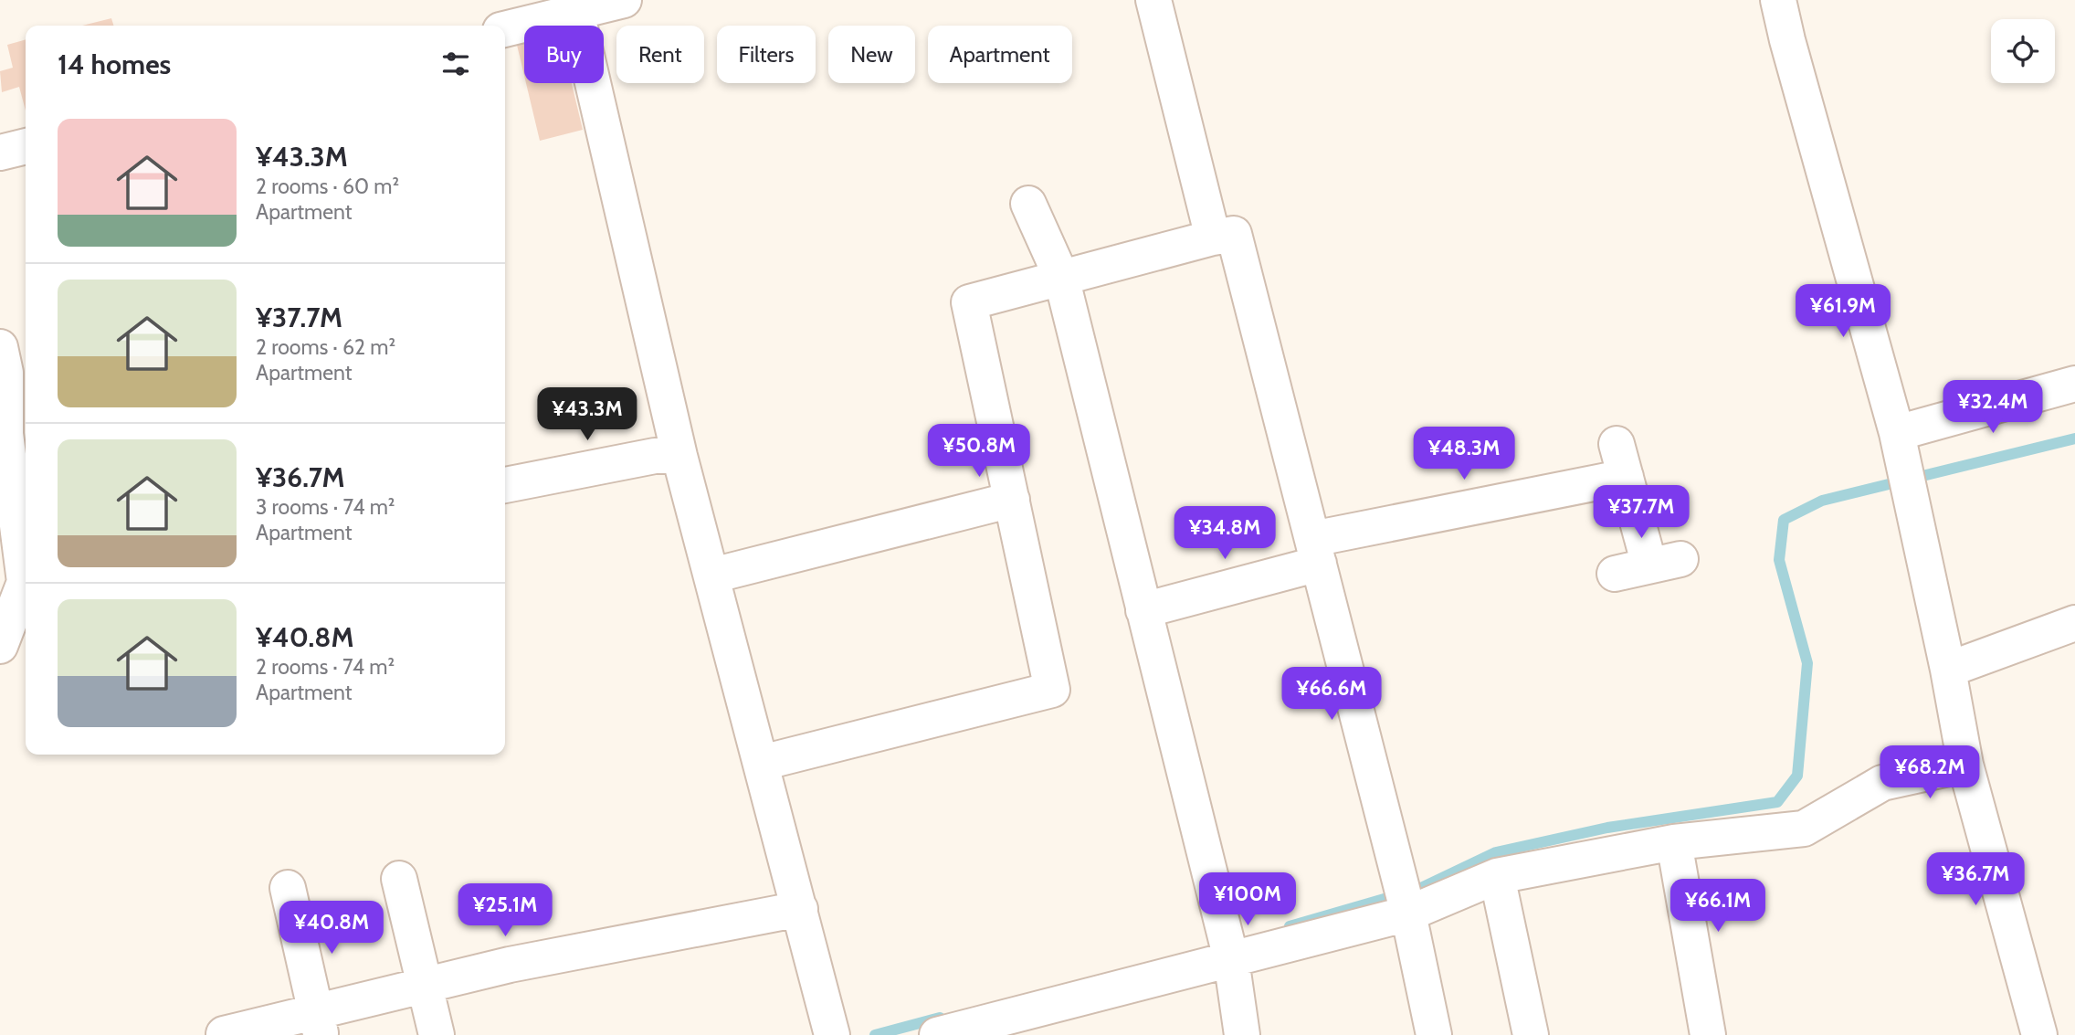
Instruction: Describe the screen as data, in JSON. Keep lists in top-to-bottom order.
{
  "page": {
    "chip": [
      "Buy",
      "Rent",
      "Filters",
      "New",
      "Apartment"
    ],
    "heading": "14 homes",
    "list": [
      {
        "name": "¥43.3M",
        "note": "2 rooms · 60 m² · Apartment"
      },
      {
        "name": "¥37.7M",
        "note": "2 rooms · 62 m² · Apartment"
      },
      {
        "name": "¥36.7M",
        "note": "3 rooms · 74 m² · Apartment"
      },
      {
        "name": "¥40.8M",
        "note": "2 rooms · 74 m² · Apartment"
      }
    ],
    "price": [
      "¥61.9M",
      "¥32.4M",
      "¥43.3M",
      "¥50.8M",
      "¥48.3M",
      "¥37.7M",
      "¥34.8M",
      "¥66.6M",
      "¥68.2M",
      "¥36.7M",
      "¥100M",
      "¥66.1M",
      "¥25.1M",
      "¥40.8M"
    ]
  }
}
